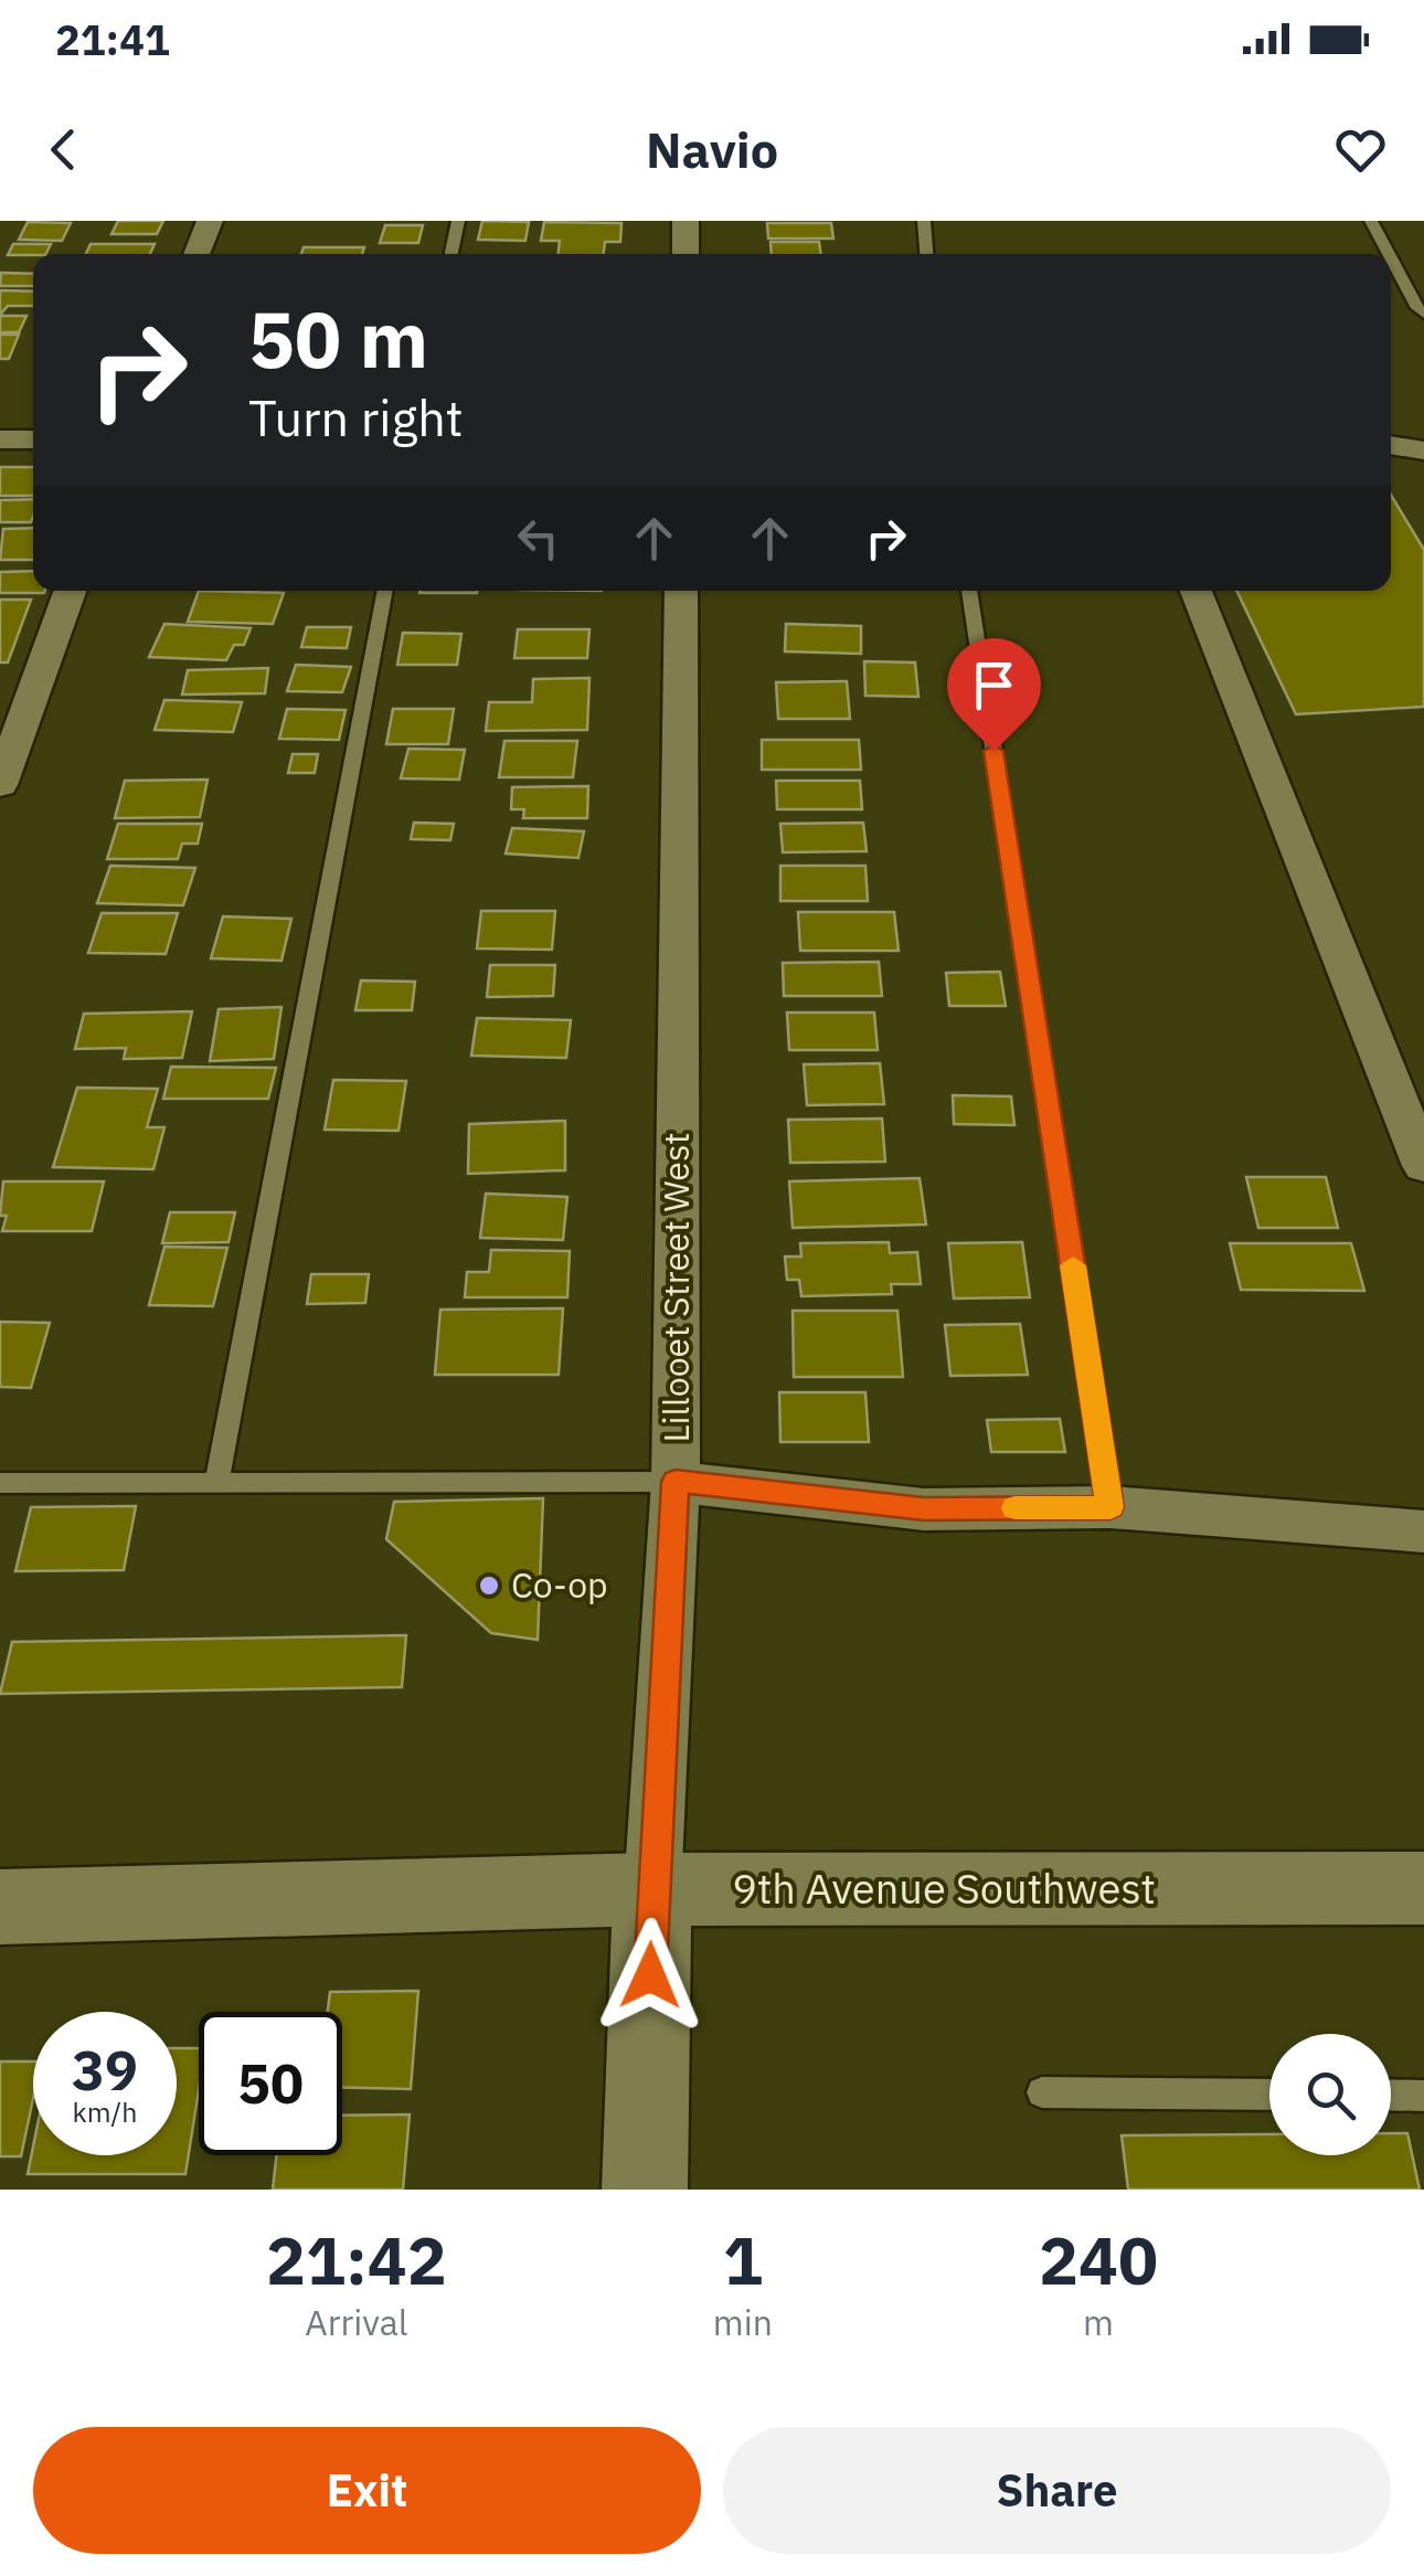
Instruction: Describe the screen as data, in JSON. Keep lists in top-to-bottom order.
{
  "streets": {
    "main road": ["Lillooet Street West", "9th Avenue Southwest"]
  },
  "crossings": [
    ["Lillooet Street West", "9th Avenue Southwest"]
  ],
  "places": ["Co-op"],
  "page": {
    "status": "21:41",
    "header": "Navio",
    "turn": ["50 m", "Turn right"],
    "speed": "39 km/h",
    "limit": "50",
    "eta": [
      "21:42",
      "Arrival",
      "1",
      "min",
      "240",
      "m"
    ],
    "buttons": ["Exit", "Share"]
  }
}
